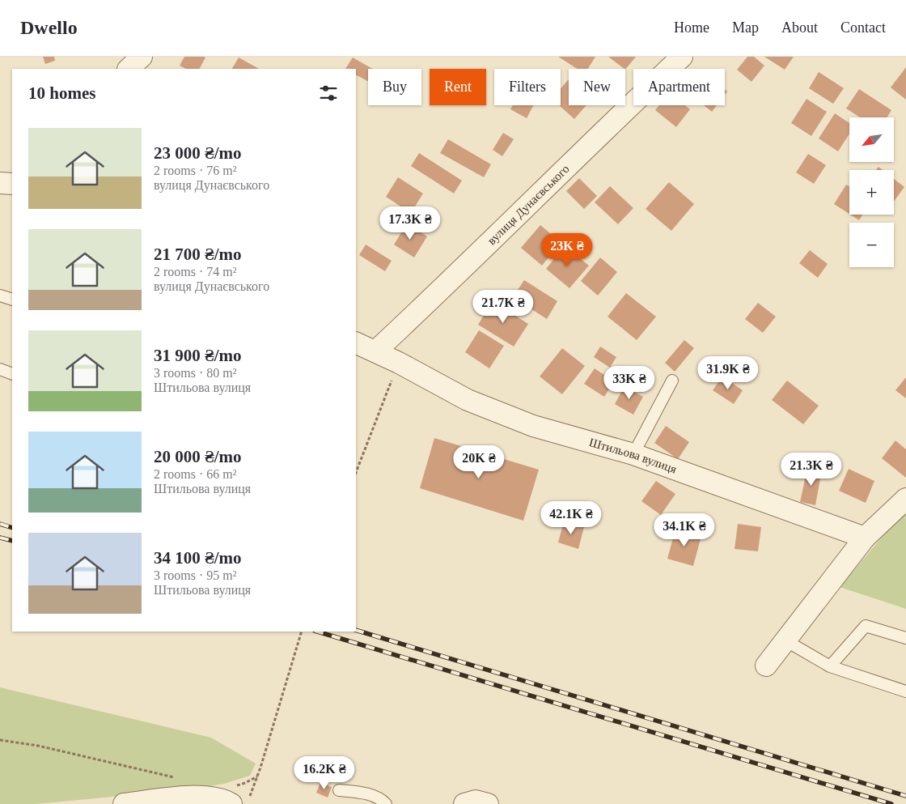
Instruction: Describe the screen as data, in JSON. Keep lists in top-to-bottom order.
{
  "streets": {
    "street": ["вулиця Дунаєвського", "Штильова вулиця"]
  },
  "crossings": [
    ["вулиця Дунаєвського", "Штильова вулиця"]
  ],
  "north": "bottom left",
  "page": {
    "header": "Dwello",
    "nav": [
      "Home",
      "Map",
      "About",
      "Contact"
    ],
    "chip": [
      "Buy",
      "Rent",
      "Filters",
      "New",
      "Apartment"
    ],
    "heading": "10 homes",
    "map_buttons": ["+", "−"],
    "list": [
      {
        "name": "23 000 ₴/mo",
        "note": "2 rooms · 76 m² · вулиця Дунаєвського"
      },
      {
        "name": "21 700 ₴/mo",
        "note": "2 rooms · 74 m² · вулиця Дунаєвського"
      },
      {
        "name": "31 900 ₴/mo",
        "note": "3 rooms · 80 m² · Штильова вулиця"
      },
      {
        "name": "20 000 ₴/mo",
        "note": "2 rooms · 66 m² · Штильова вулиця"
      },
      {
        "name": "34 100 ₴/mo",
        "note": "3 rooms · 95 m² · Штильова вулиця"
      }
    ],
    "price": [
      "17.3K ₴",
      "23K ₴",
      "21.7K ₴",
      "31.9K ₴",
      "33K ₴",
      "20K ₴",
      "21.3K ₴",
      "42.1K ₴",
      "34.1K ₴",
      "16.2K ₴"
    ]
  }
}
